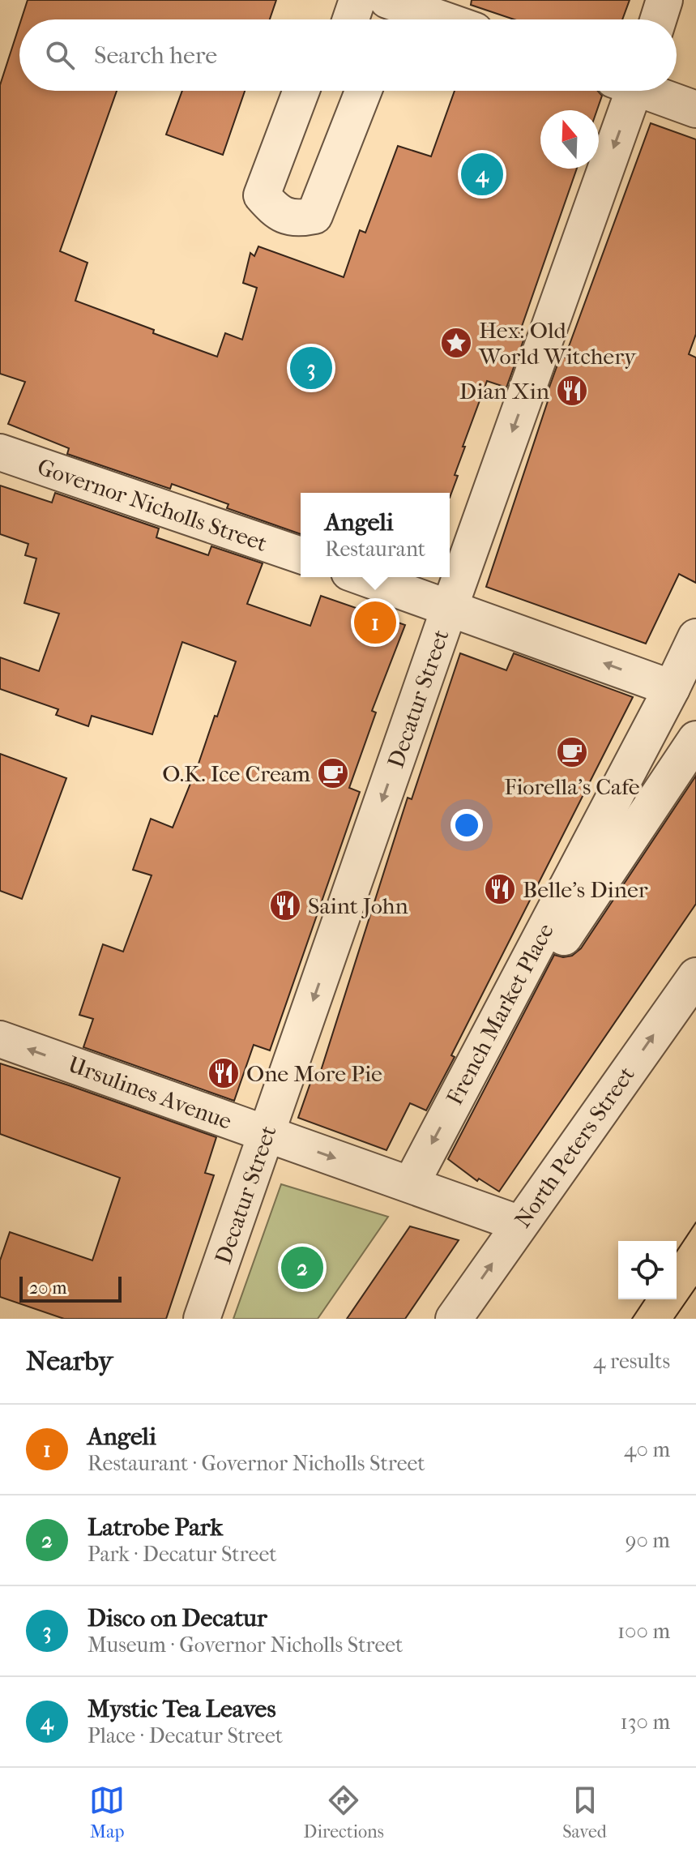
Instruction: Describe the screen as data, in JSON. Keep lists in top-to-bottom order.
{
  "streets": {
    "street": [
      "Governor Nicholls Street",
      "Decatur Street",
      "French Market Place",
      "Ursulines Avenue",
      "North Peters Street"
    ]
  },
  "crossings": [
    ["Decatur Street", "Ursulines Avenue"],
    ["French Market Place", "Ursulines Avenue"],
    ["Ursulines Avenue", "North Peters Street"]
  ],
  "one_way": ["Decatur Street", "French Market Place", "North Peters Street"],
  "places": {
    "place": ["Hex: Old World Witchery"],
    "restaurant": [
      "Dian Xin",
      "Belle's Diner",
      "Saint John",
      "One More Pie"
    ],
    "cafe": ["Fiorella's Cafe", "O.K. Ice Cream"]
  },
  "scale_bar": "20 m",
  "north": "top",
  "page": {
    "search": "Search here",
    "pins": [
      "4",
      "3",
      "1",
      "2"
    ],
    "popup": ["Angeli", "Restaurant"],
    "scale": "20 m",
    "heading": ["Nearby", "4 results"],
    "list": [
      {
        "mark": "1",
        "name": "Angeli",
        "note": "Restaurant · Governor Nicholls Street",
        "value": "40 m"
      },
      {
        "mark": "2",
        "name": "Latrobe Park",
        "note": "Park · Decatur Street",
        "value": "90 m"
      },
      {
        "mark": "3",
        "name": "Disco on Decatur",
        "note": "Museum · Governor Nicholls Street",
        "value": "100 m"
      },
      {
        "mark": "4",
        "name": "Mystic Tea Leaves",
        "note": "Place · Decatur Street",
        "value": "130 m"
      }
    ],
    "nav": ["Map", "Directions", "Saved"]
  }
}
